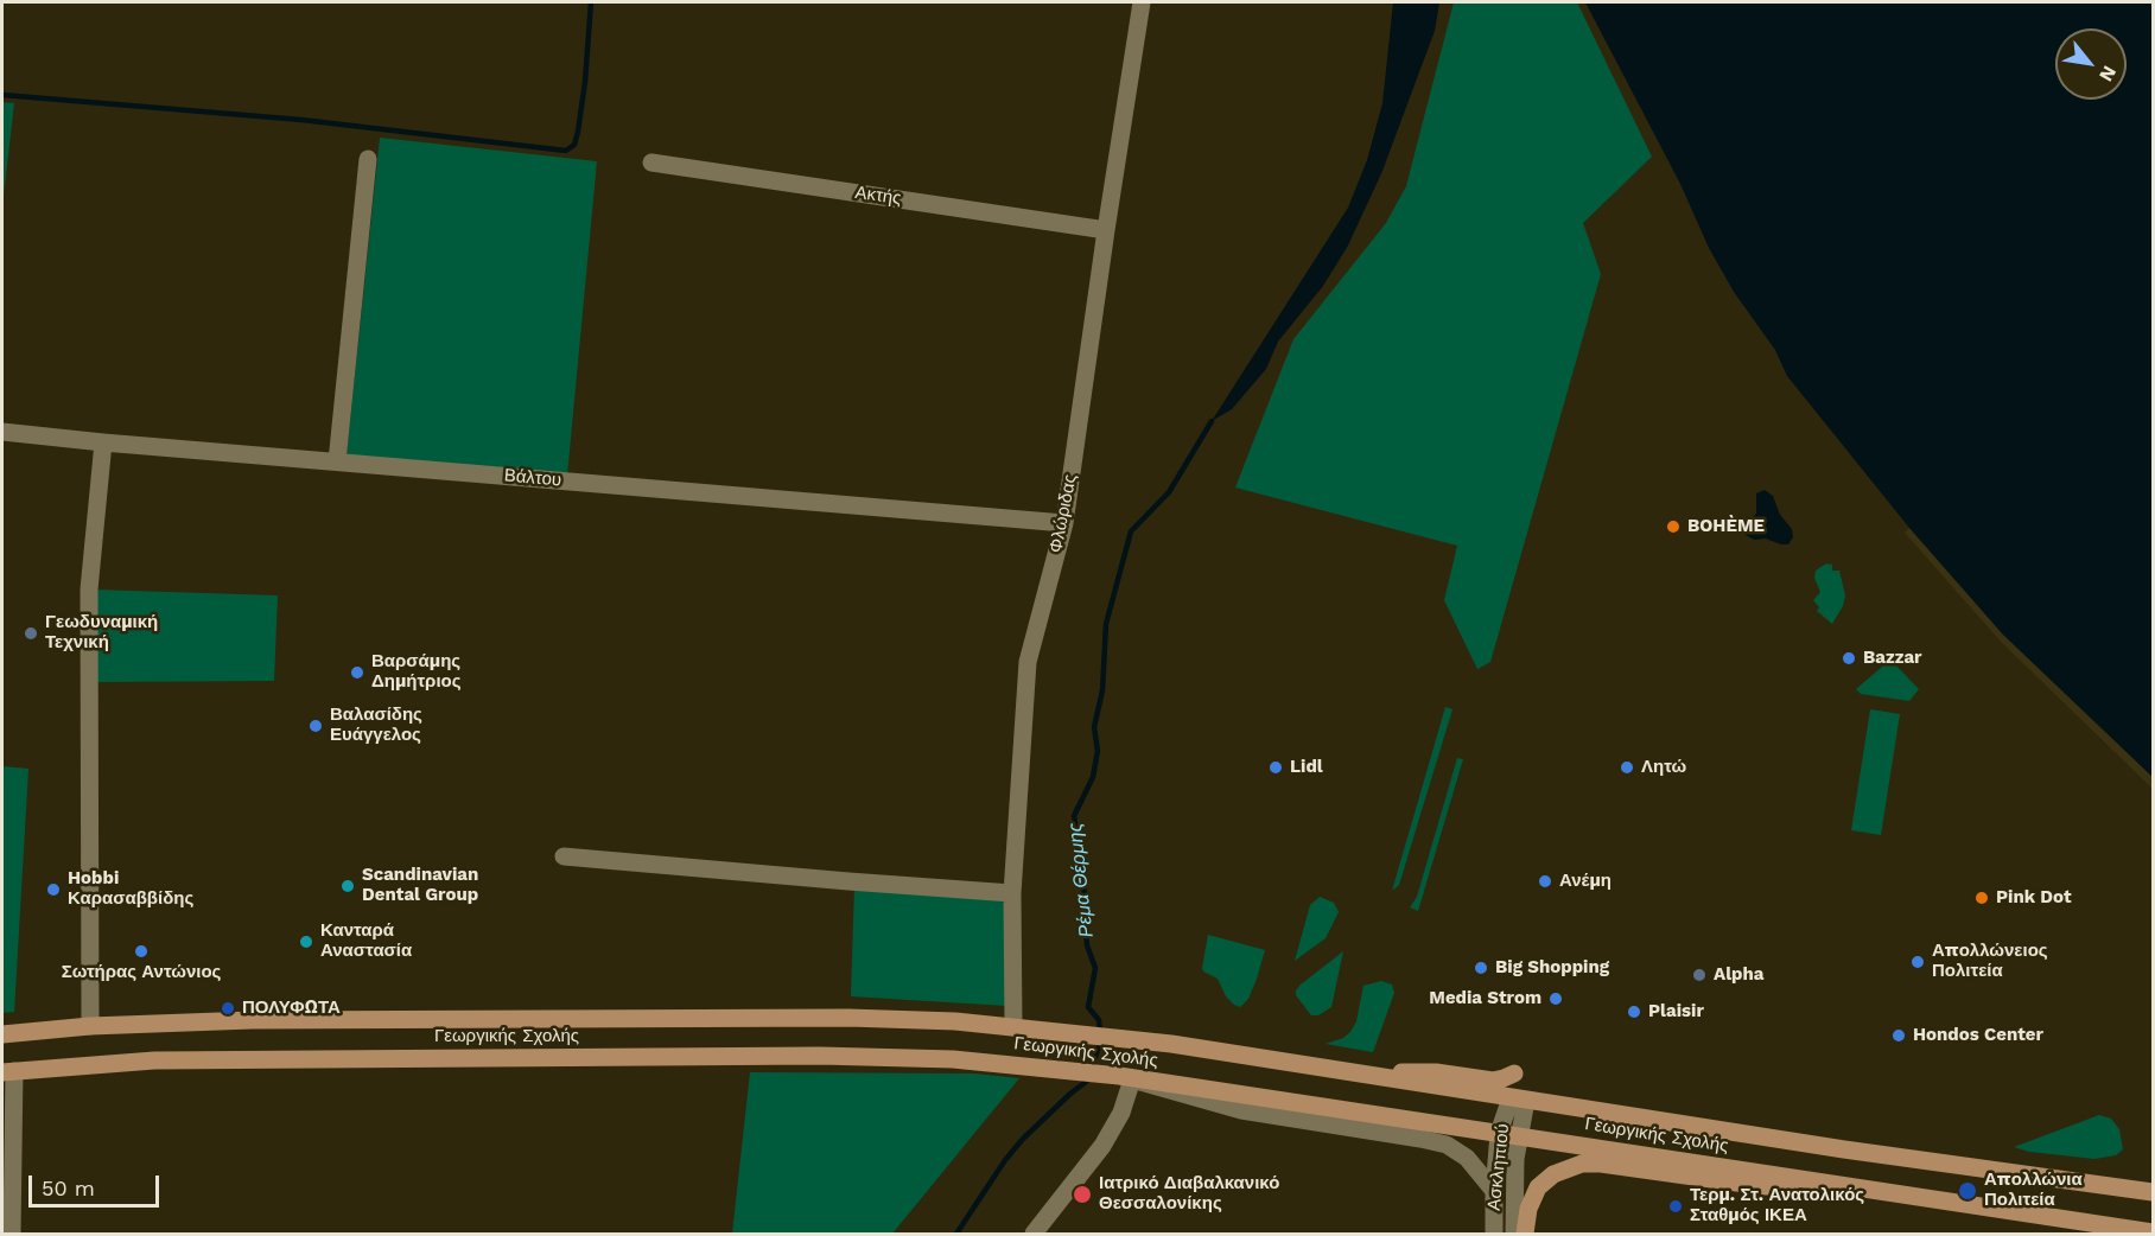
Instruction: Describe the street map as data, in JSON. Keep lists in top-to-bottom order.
{
  "streets": {
    "main road": ["Γεωργικής Σχολής"],
    "street": [
      "Ακτής",
      "Βάλτου",
      "Φλώριδας",
      "Ασκληπιού"
    ]
  },
  "crossings": [
    ["Ακτής", "Φλώριδας"],
    ["Βάλτου", "Φλώριδας"],
    ["Φλώριδας", "Γεωργικής Σχολής"],
    ["Γεωργικής Σχολής", "Ασκληπιού"]
  ],
  "water": ["Ρέμα Θέρμης"],
  "places": [
    "BOHÈME",
    "Γεωδυναμική Τεχνική",
    "Bazzar",
    "Βαρσάμης Δημήτριος",
    "Βαλασίδης Ευάγγελος",
    "Lidl",
    "Λητώ",
    "Ανέμη",
    "Scandinavian Dental Group",
    "Hobbi Καρασαββίδης",
    "Pink Dot",
    "Κανταρά Αναστασία",
    "Σωτήρας Αντώνιος",
    "Απολλώνειος Πολιτεία",
    "Big Shopping",
    "Alpha",
    "Media Strom",
    "ΠΟΛΥΦΩΤΑ",
    "Plaisir",
    "Hondos Center",
    "Απολλώνια Πολιτεία",
    "Ιατρικό Διαβαλκανικό Θεσσαλονίκης",
    "Τερμ. Στ. Ανατολικός Σταθμός ΙΚΕΑ"
  ],
  "scale_bar": "50 m",
  "north": "bottom right"
}
